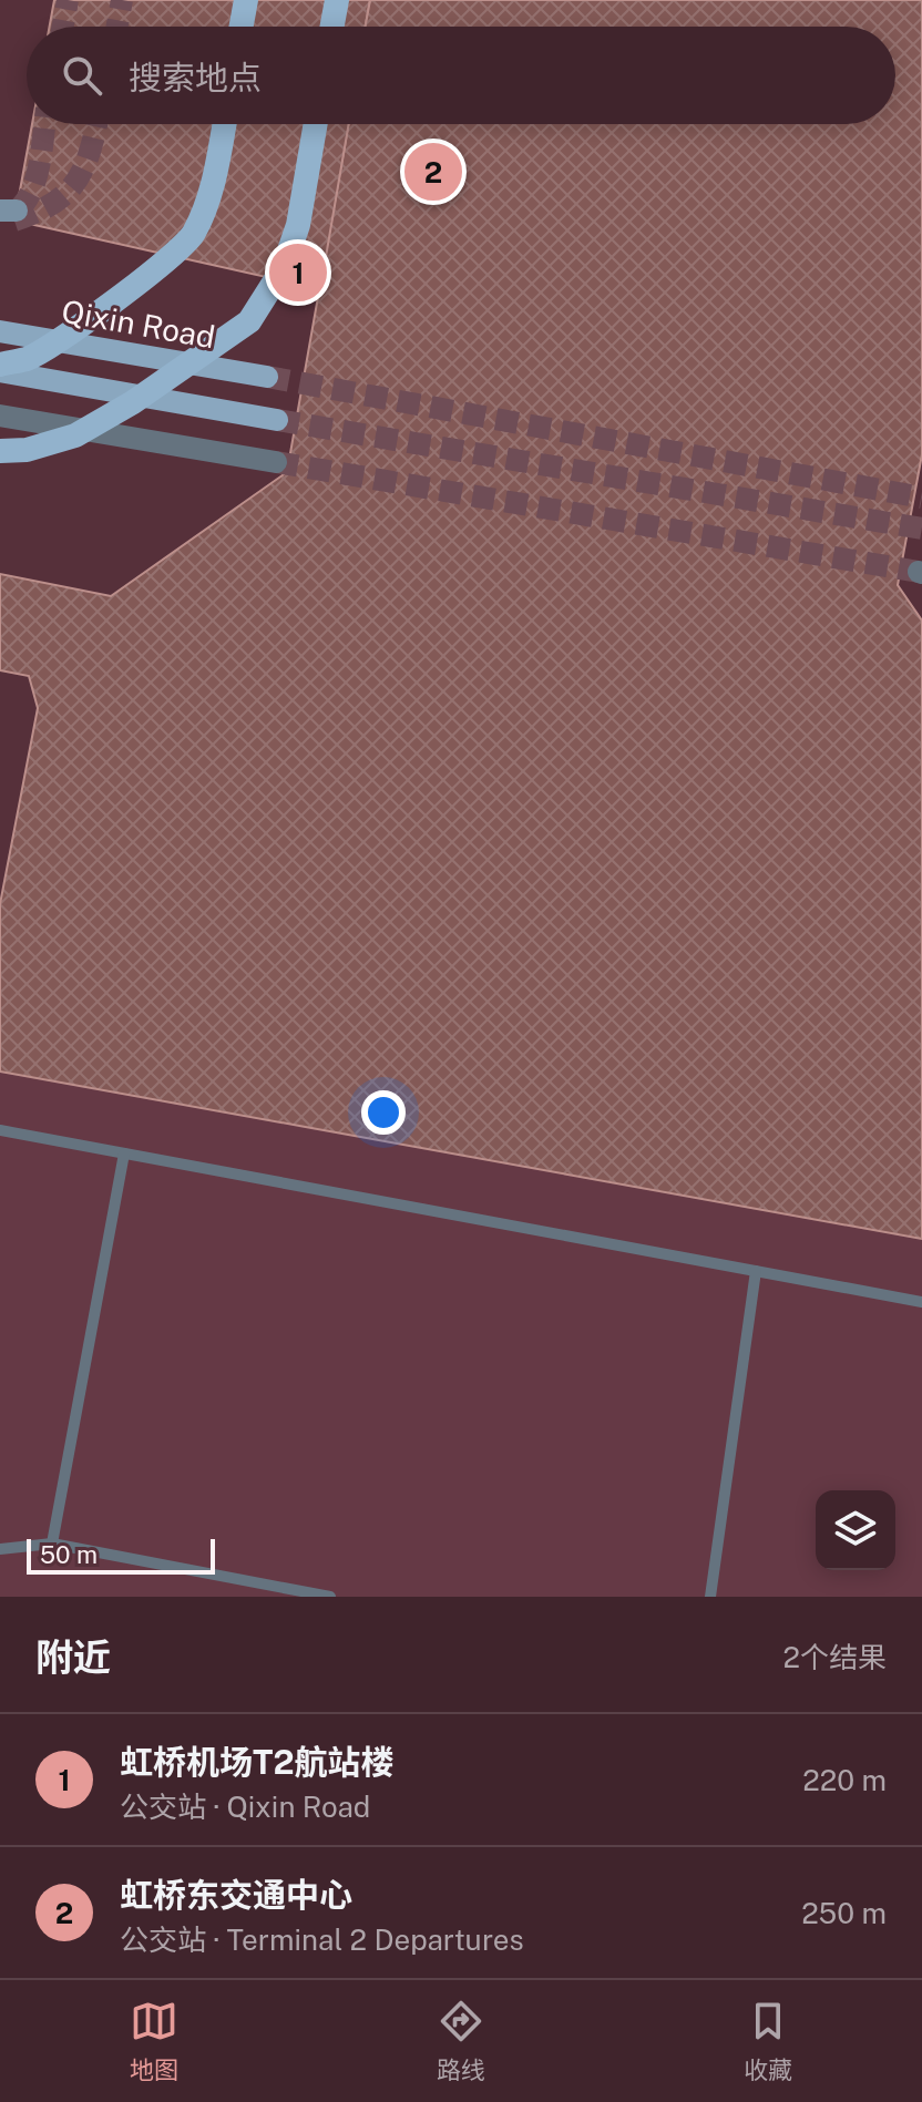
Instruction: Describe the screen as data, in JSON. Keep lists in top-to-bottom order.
{
  "streets": {
    "main road": ["Qixin Road"]
  },
  "scale_bar": "50 m",
  "page": {
    "search": "搜索地点",
    "pins": ["2", "1"],
    "scale": "50 m",
    "heading": ["附近", "2个结果"],
    "list": [
      {
        "mark": "1",
        "name": "虹桥机场T2航站楼",
        "note": "公交站 · Qixin Road",
        "value": "220 m"
      },
      {
        "mark": "2",
        "name": "虹桥东交通中心",
        "note": "公交站 · Terminal 2 Departures",
        "value": "250 m"
      }
    ],
    "nav": ["地图", "路线", "收藏"]
  }
}
